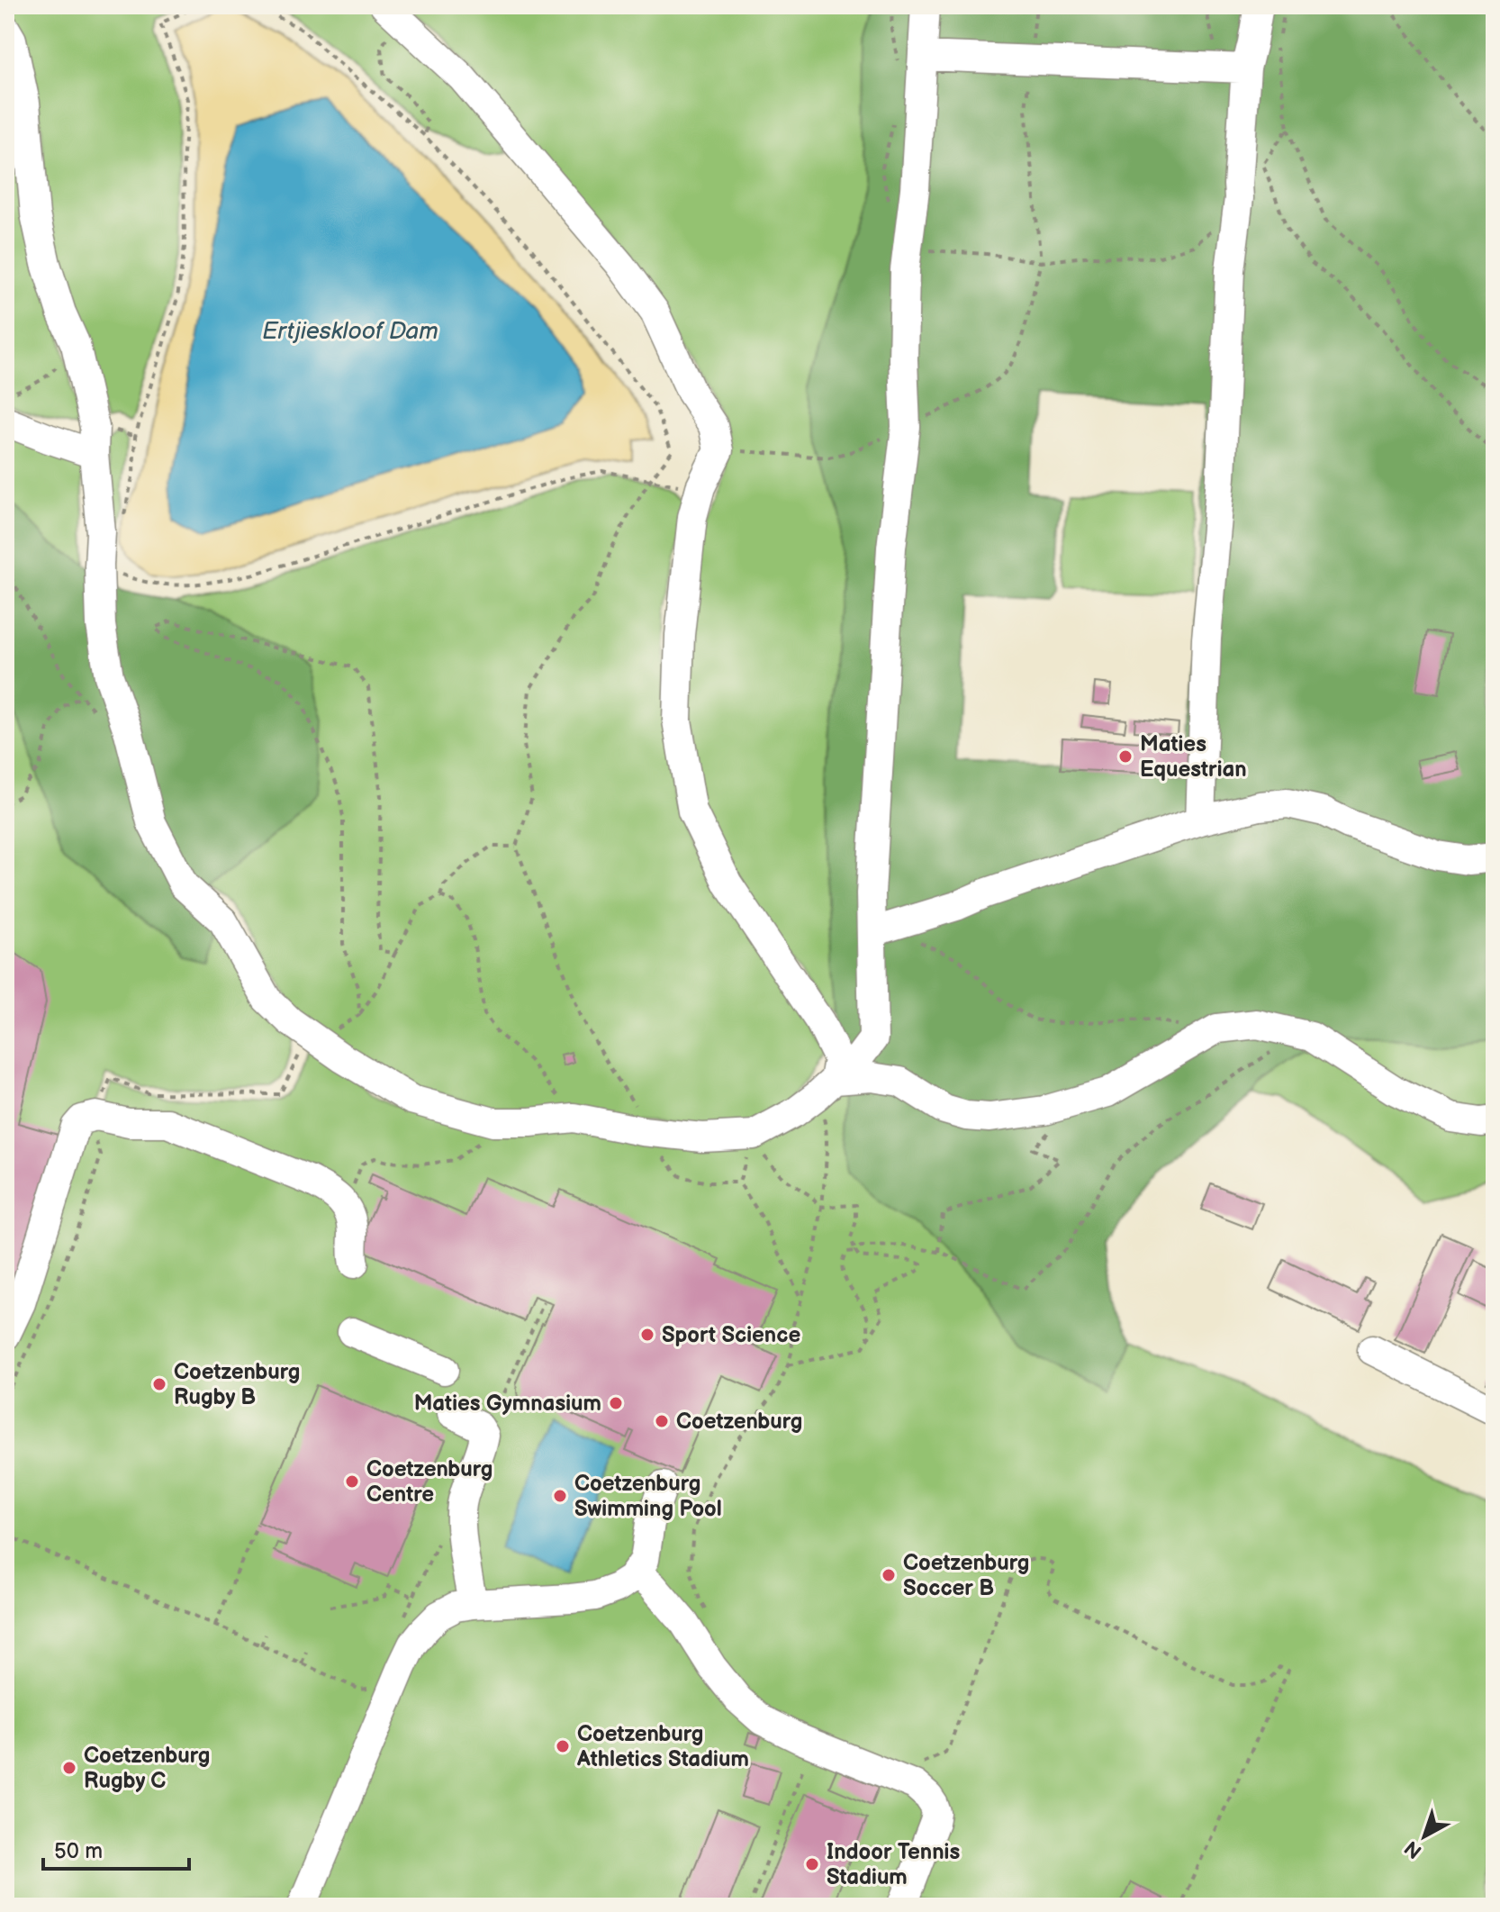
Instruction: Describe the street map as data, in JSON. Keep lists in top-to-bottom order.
{
  "water": ["Ertjieskloof Dam"],
  "places": [
    "Maties Equestrian",
    "Sport Science",
    "Coetzenburg Rugby B",
    "Maties Gymnasium",
    "Coetzenburg",
    "Coetzenburg Centre",
    "Coetzenburg Swimming Pool",
    "Coetzenburg Soccer B",
    "Coetzenburg Athletics Stadium",
    "Coetzenburg Rugby C",
    "Indoor Tennis Stadium"
  ],
  "scale_bar": "50 m",
  "north": "bottom left"
}
